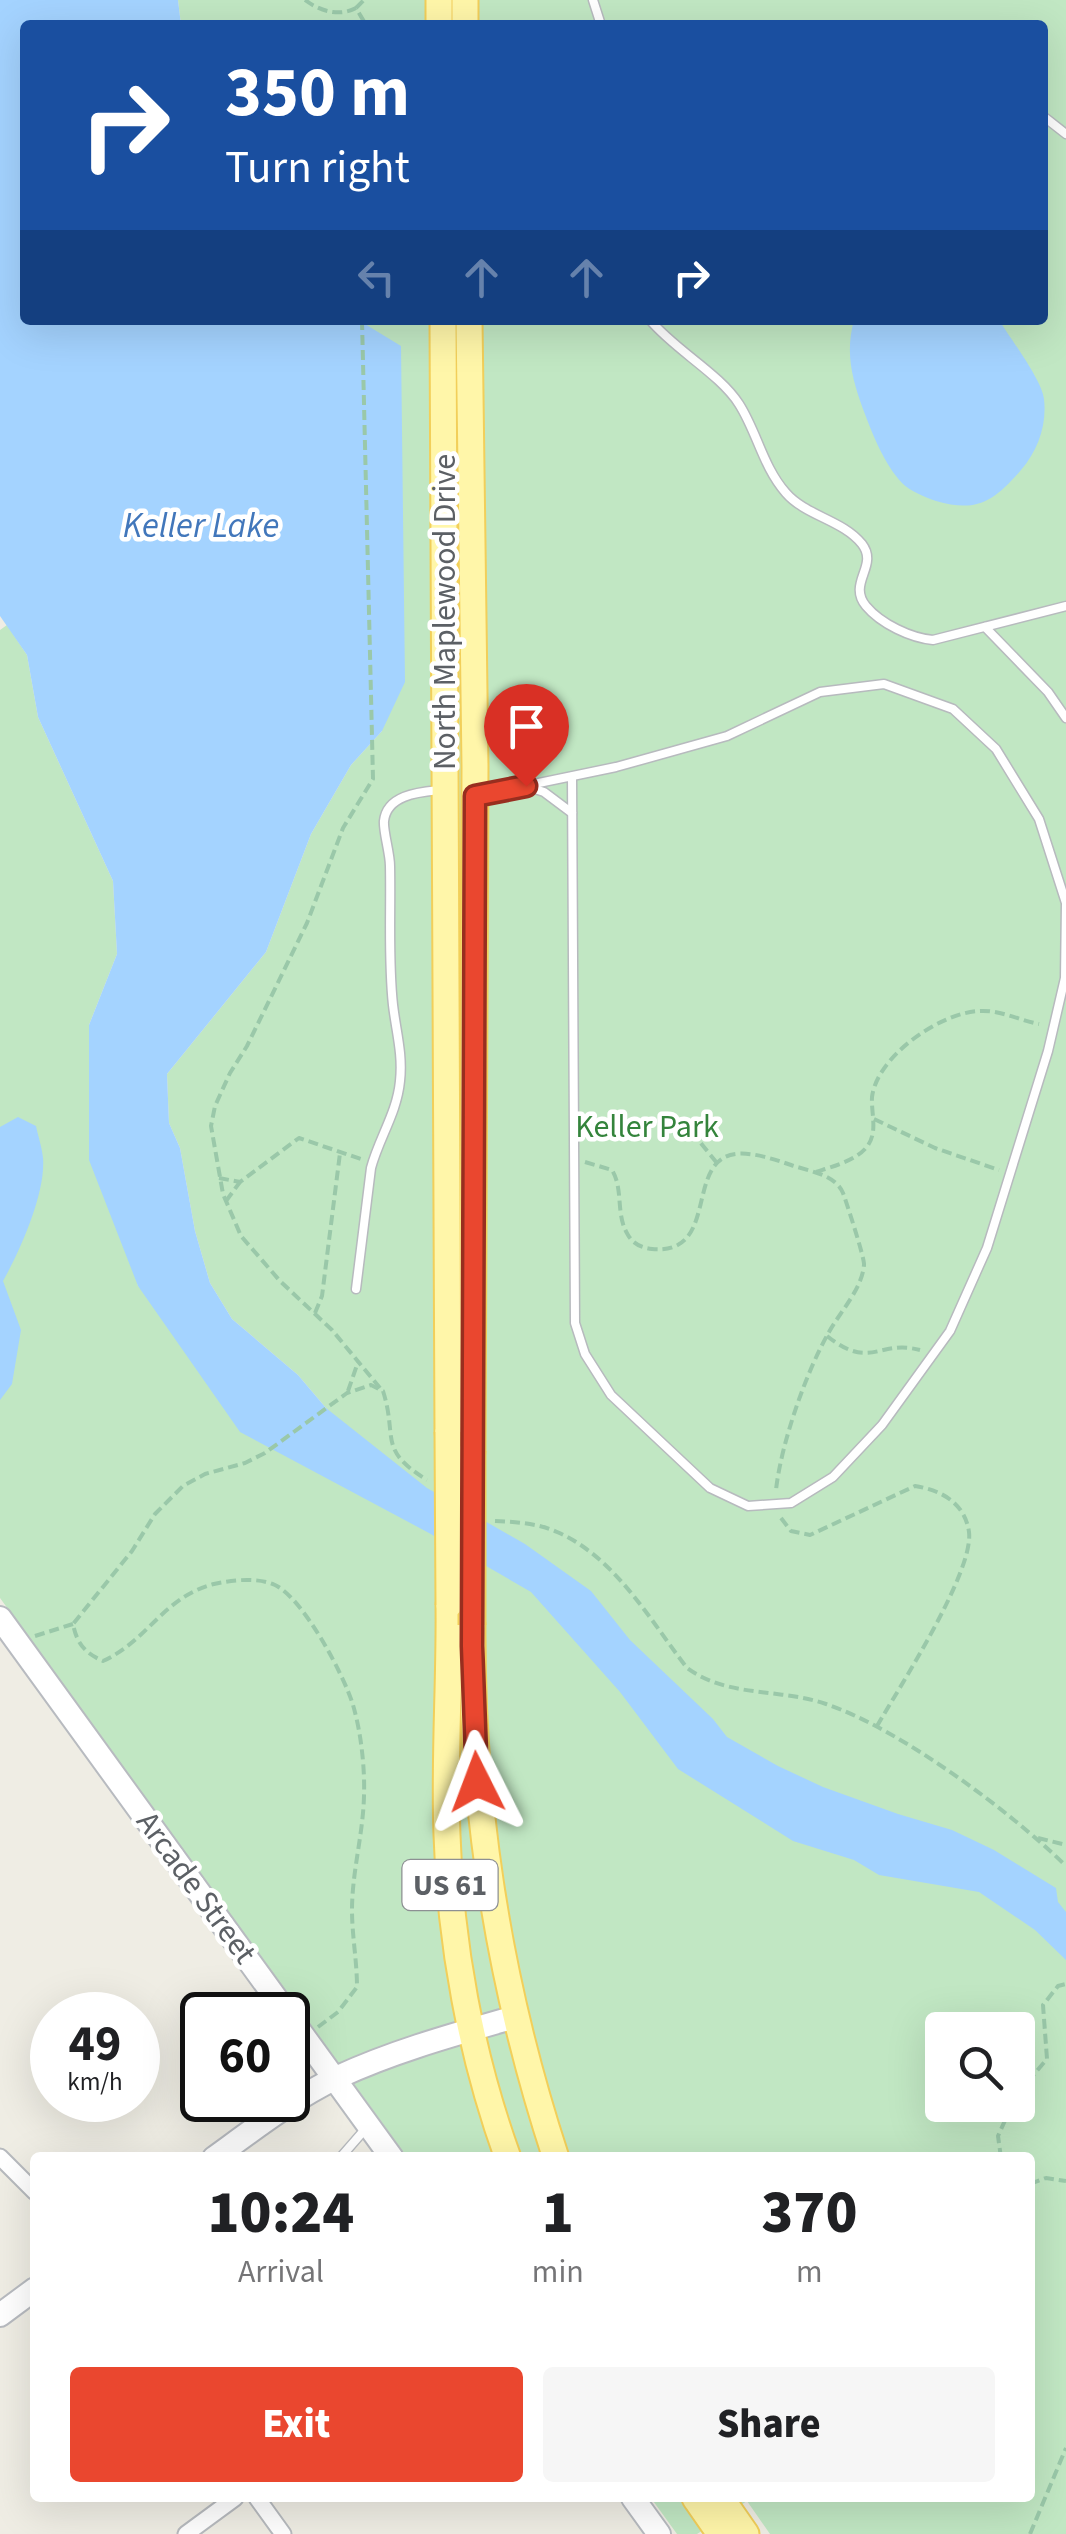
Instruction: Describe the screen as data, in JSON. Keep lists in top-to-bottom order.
{
  "streets": {
    "main road": ["North Maplewood Drive", "US 61"],
    "street": ["Arcade Street"]
  },
  "water": ["Keller Lake"],
  "parks": ["Keller Park"],
  "page": {
    "turn": ["350 m", "Turn right"],
    "speed": "49 km/h",
    "limit": "60",
    "eta": [
      "10:24",
      "Arrival",
      "1",
      "min",
      "370",
      "m"
    ],
    "buttons": ["Exit", "Share"]
  }
}
